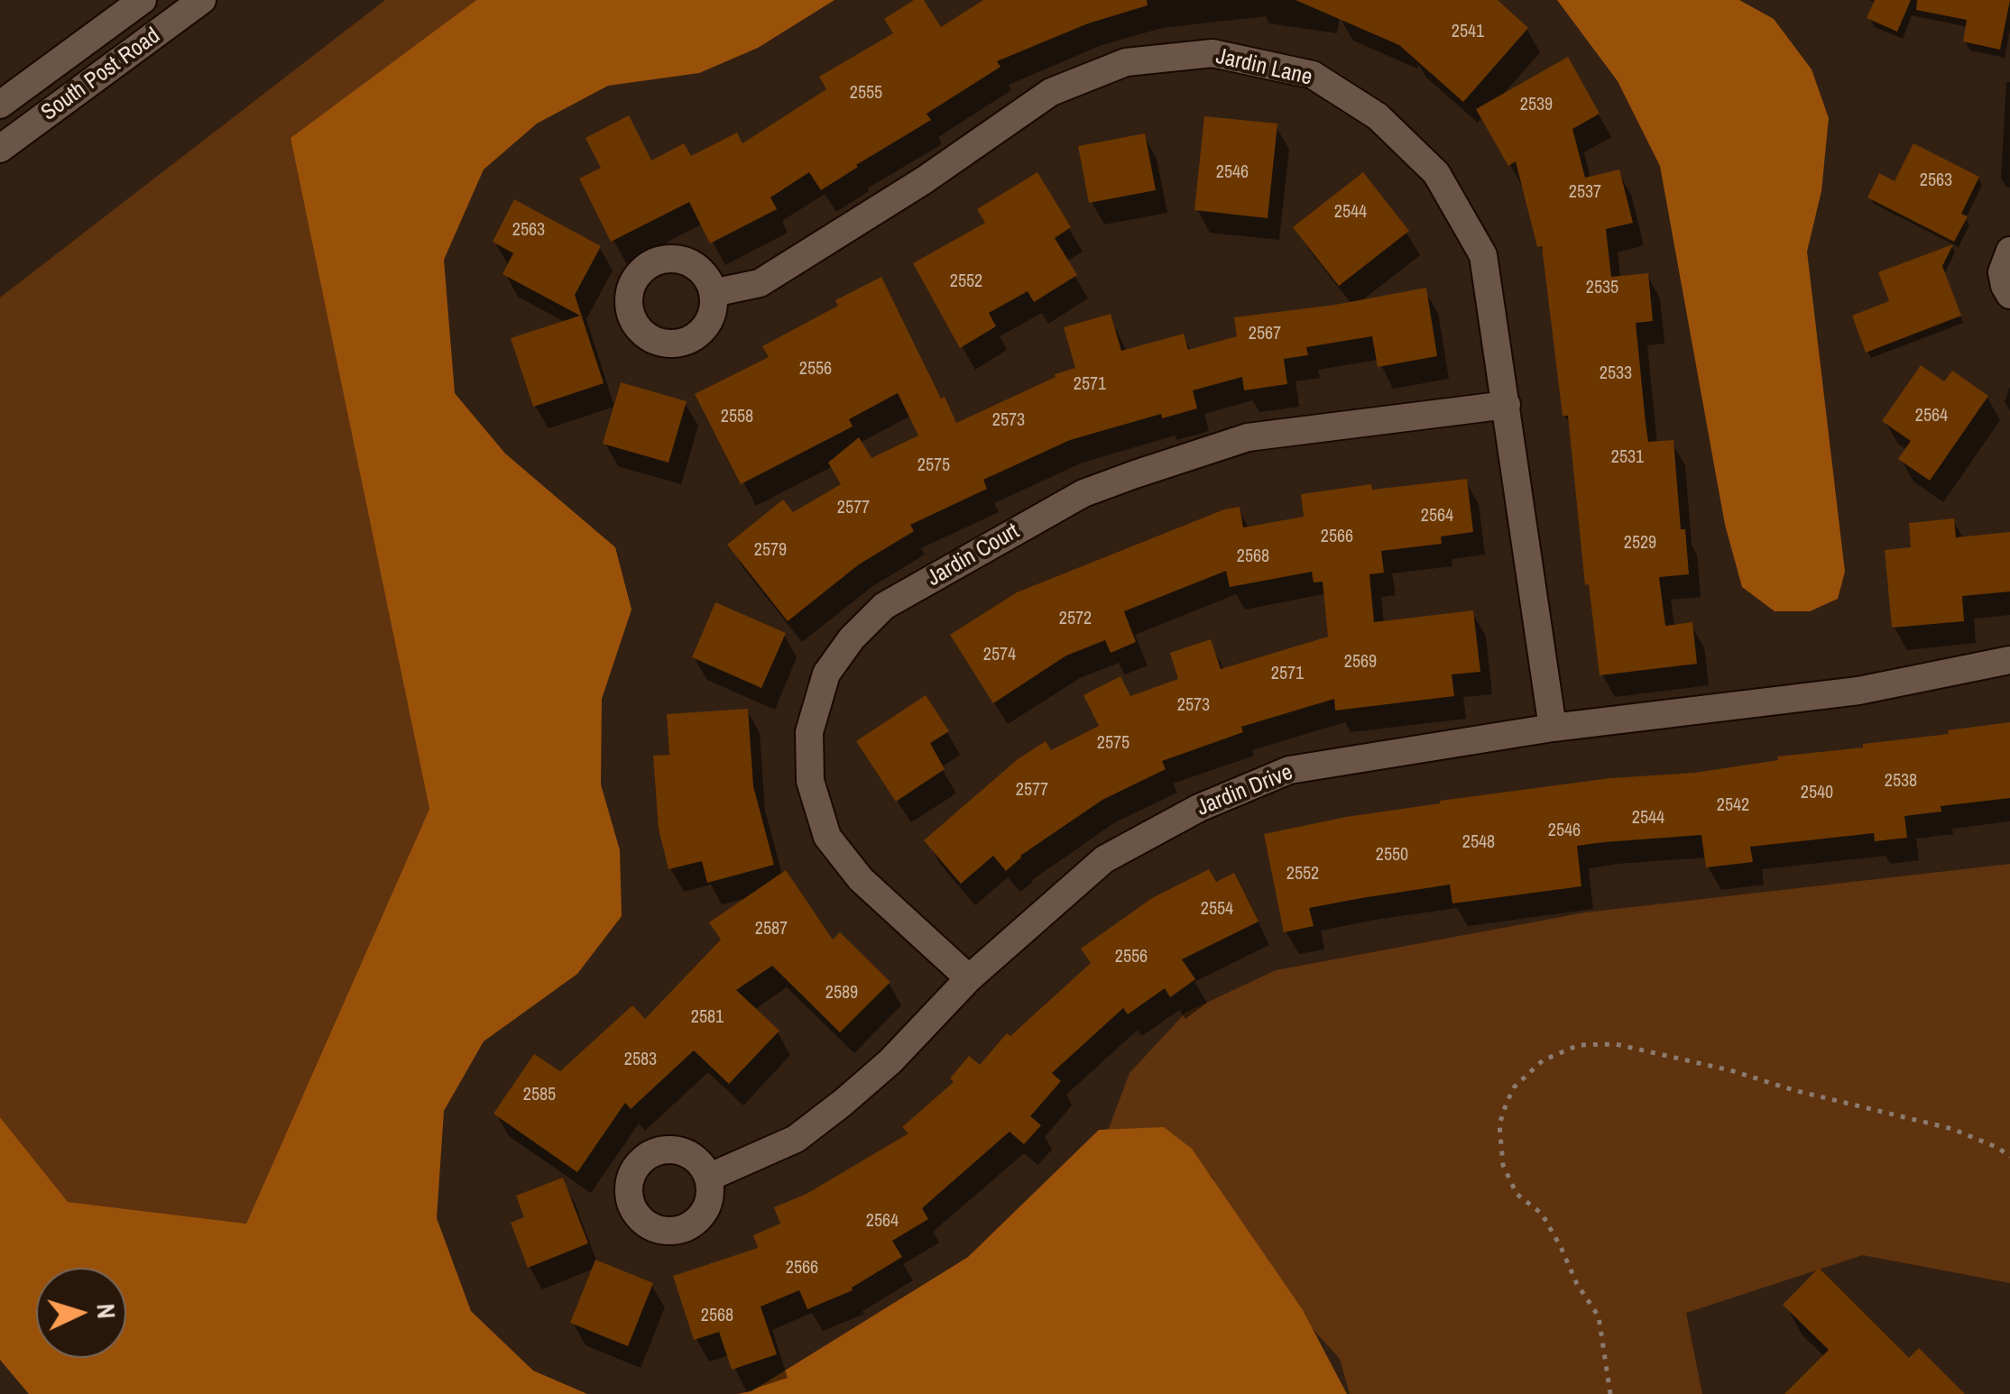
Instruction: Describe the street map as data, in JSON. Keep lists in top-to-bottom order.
{
  "streets": {
    "street": [
      "Jardin Lane",
      "South Post Road",
      "Jardin Court",
      "Jardin Drive"
    ]
  },
  "crossings": [
    ["Jardin Lane", "Jardin Court"],
    ["Jardin Lane", "Jardin Drive"],
    ["Jardin Court", "Jardin Drive"]
  ],
  "house_numbers": [
    "2541",
    "2555",
    "2539",
    "2546",
    "2563",
    "2537",
    "2544",
    "2563",
    "2552",
    "2535",
    "2567",
    "2556",
    "2533",
    "2571",
    "2564",
    "2558",
    "2573",
    "2531",
    "2575",
    "2577",
    "2564",
    "2566",
    "2529",
    "2579",
    "2568",
    "2572",
    "2574",
    "2569",
    "2571",
    "2573",
    "2575",
    "2538",
    "2577",
    "2540",
    "2542",
    "2544",
    "2546",
    "2548",
    "2550",
    "2552",
    "2554",
    "2587",
    "2556",
    "2589",
    "2581",
    "2583",
    "2585",
    "2564",
    "2566",
    "2568"
  ],
  "north": "right"
}
